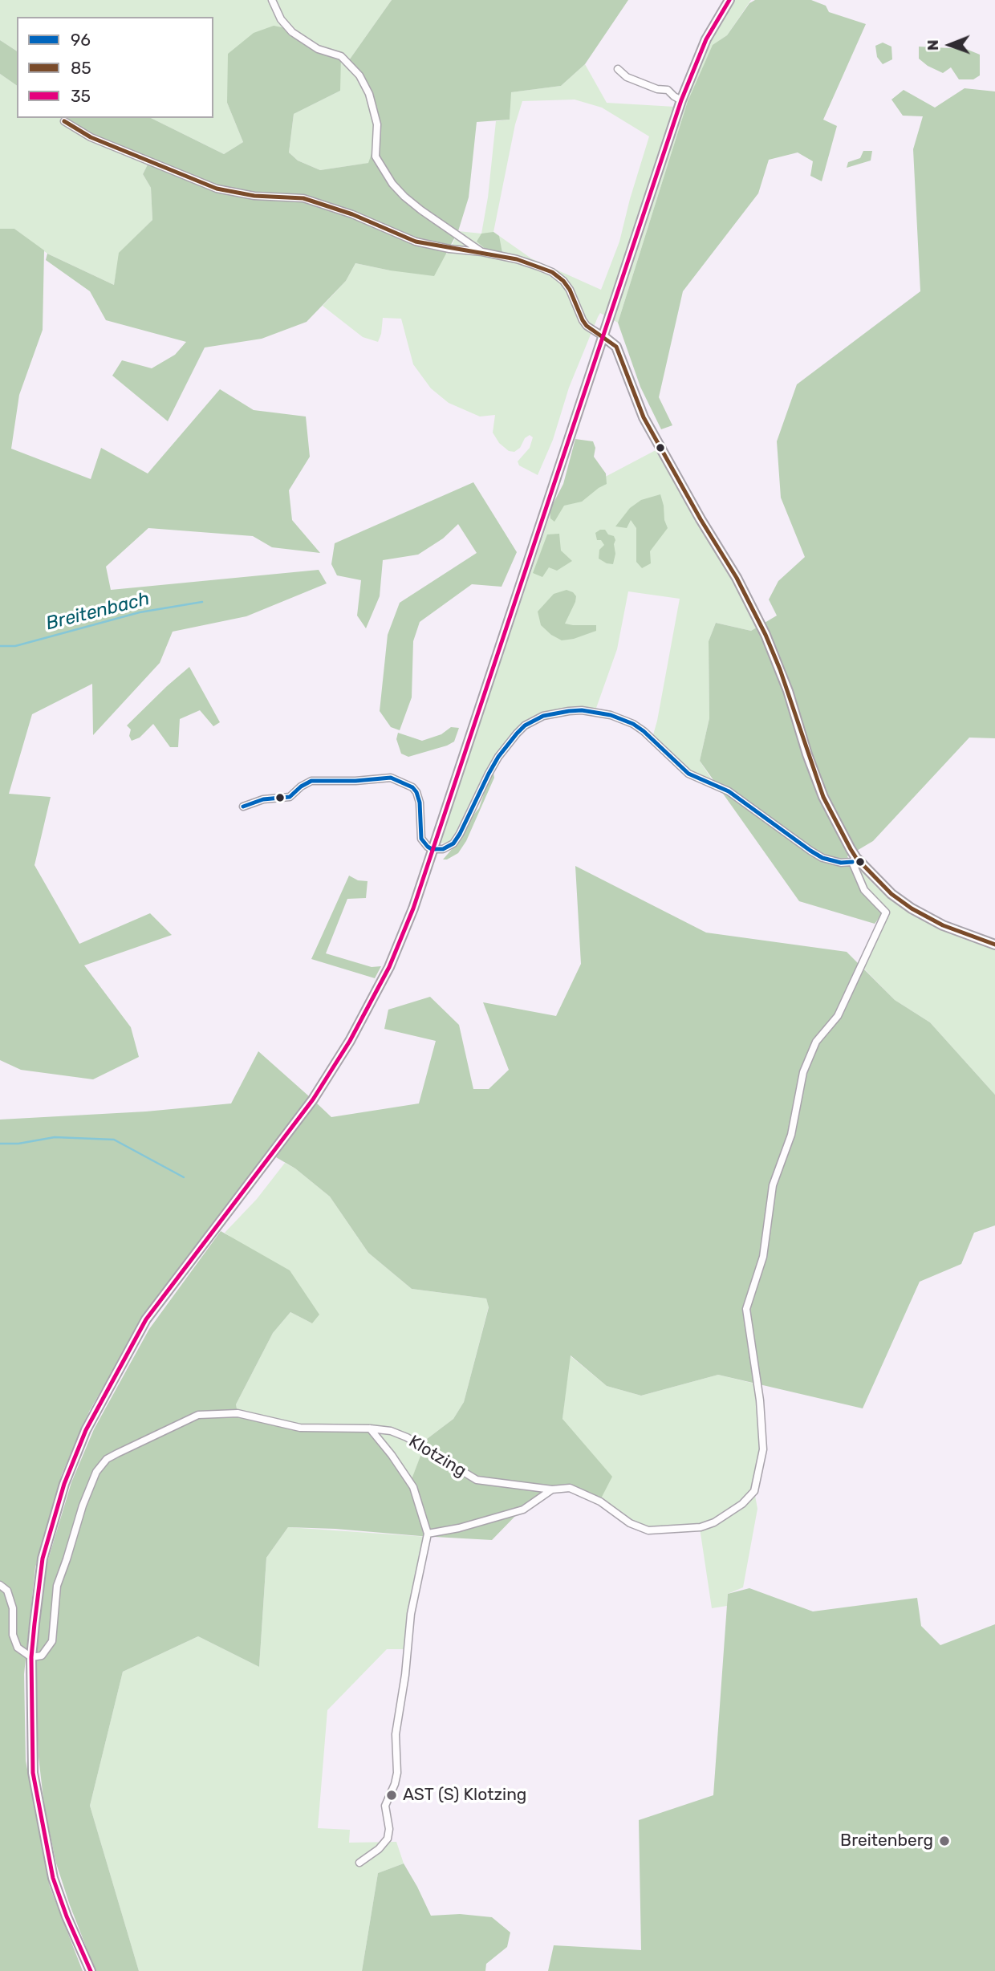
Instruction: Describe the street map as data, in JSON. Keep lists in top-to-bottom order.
{
  "streets": {
    "street": ["Klotzing"]
  },
  "water": ["Breitenbach"],
  "places": ["AST (S) Klotzing", "Breitenberg"],
  "lines": ["transit line 35", "transit line 85", "transit line 96"],
  "legend": ["96", "85", "35"],
  "north": "left"
}
